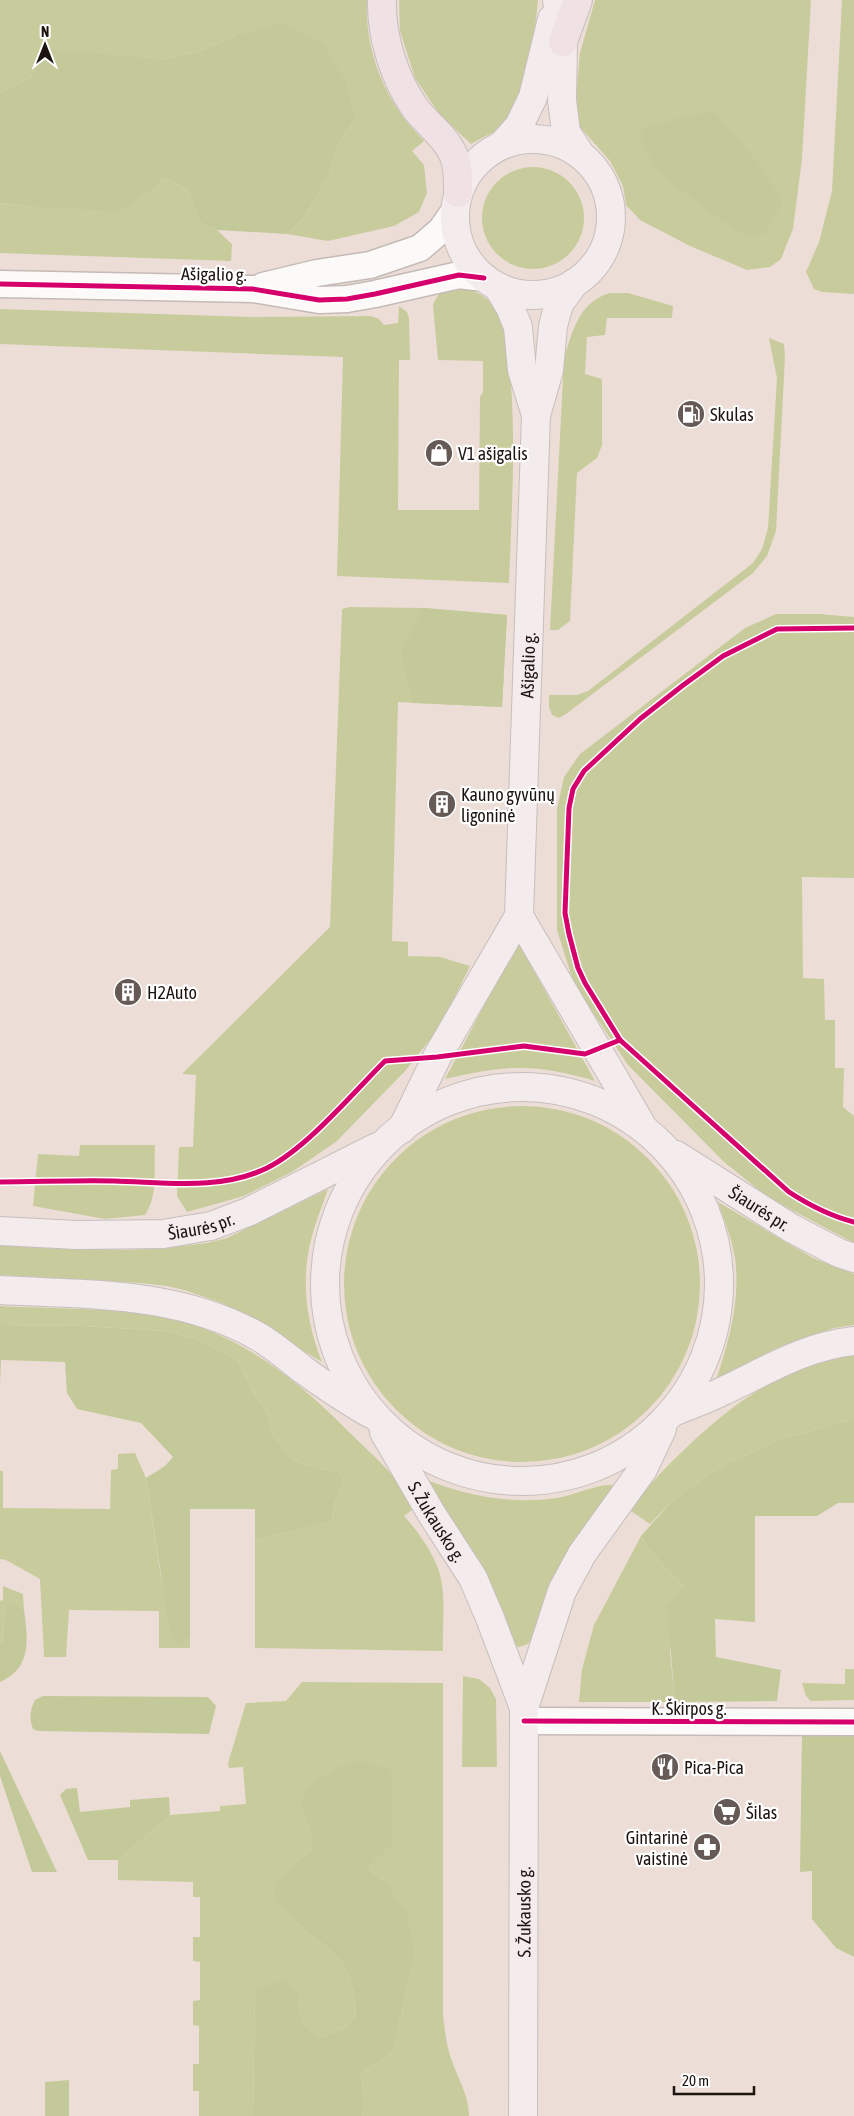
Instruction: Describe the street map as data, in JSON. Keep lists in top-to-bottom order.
{
  "streets": {
    "main road": ["Ašigalio g.", "Šiaurės pr.", "S. Žukausko g."],
    "street": ["K. Škirpos g."]
  },
  "crossings": [
    ["Ašigalio g.", "Šiaurės pr."],
    ["Ašigalio g.", "S. Žukausko g."],
    ["Šiaurės pr.", "S. Žukausko g."],
    ["S. Žukausko g.", "K. Škirpos g."]
  ],
  "places": {
    "fuel station": ["Skulas"],
    "shop": ["V1 ašigalis"],
    "building": ["Kauno gyvūnų ligoninė", "H2Auto"],
    "restaurant": ["Pica-Pica"],
    "supermarket": ["Šilas"],
    "pharmacy": ["Gintarinė vaistinė"]
  },
  "scale_bar": "20 m",
  "north": "top"
}
